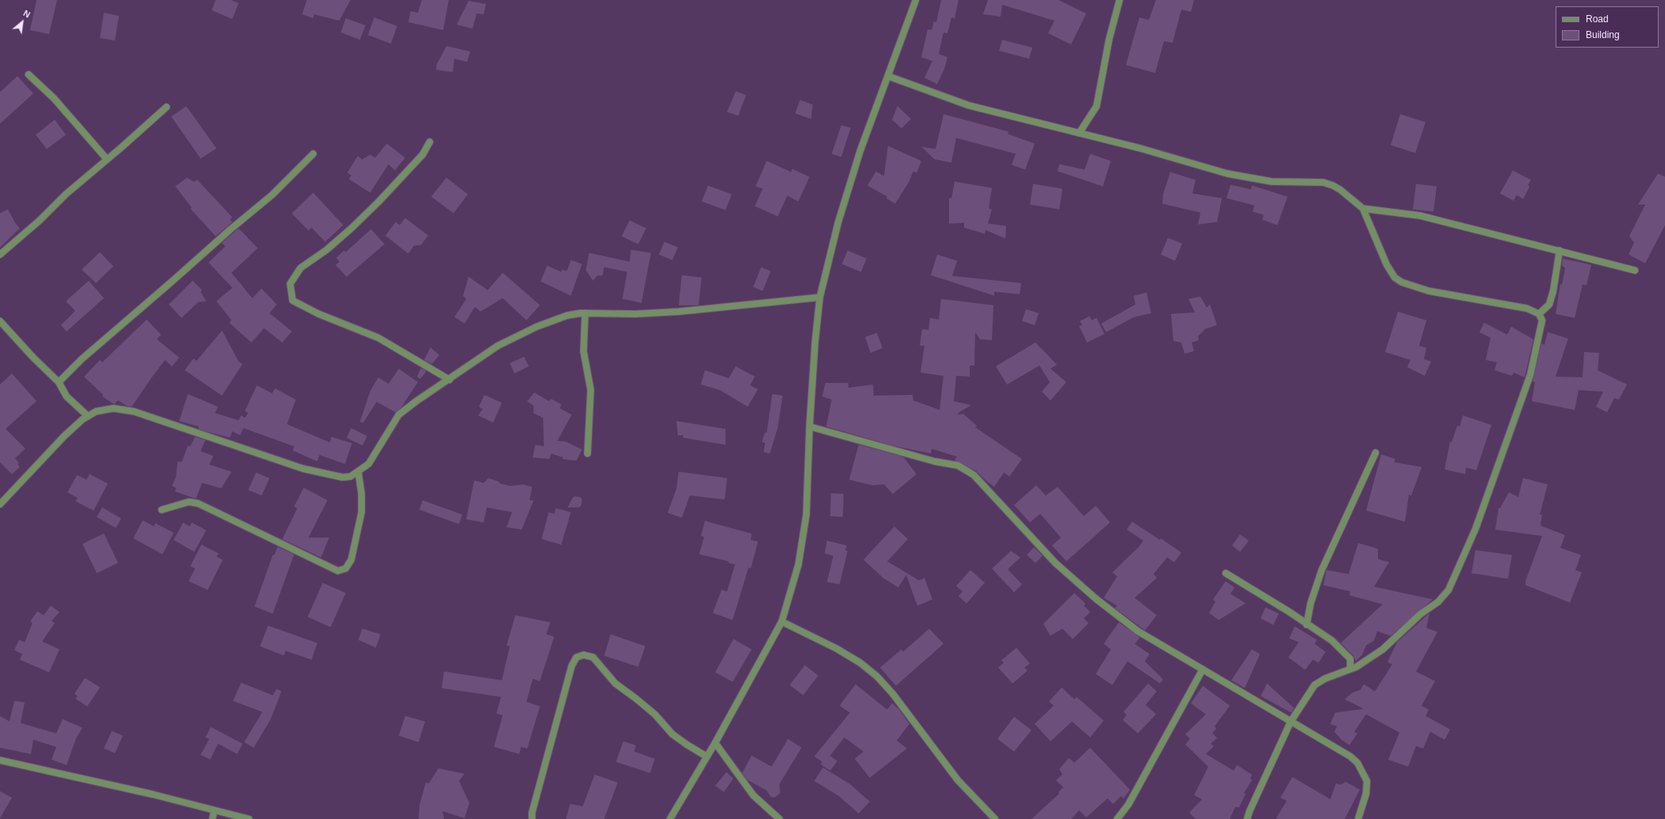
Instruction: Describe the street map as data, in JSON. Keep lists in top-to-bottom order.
{
  "legend": ["Road", "Building"],
  "north": "top right"
}
